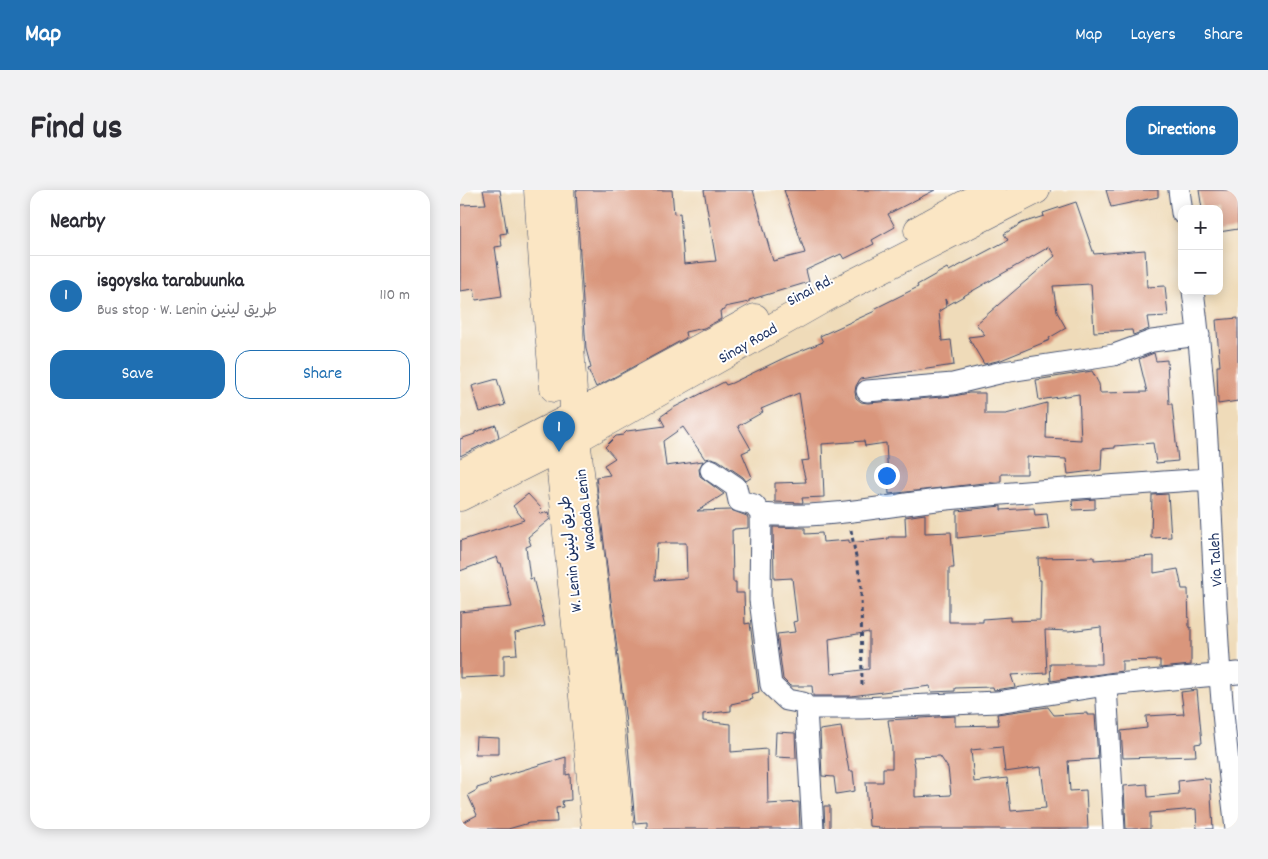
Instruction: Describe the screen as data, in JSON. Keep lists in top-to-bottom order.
{
  "streets": {
    "main road": ["Sinai Rd.", "Sinay Road", "Wadada Lenin"],
    "street": ["Via Taleh"]
  },
  "crossings": [
    ["Sinai Rd.", "Sinay Road"],
    ["Sinay Road", "Wadada Lenin"]
  ],
  "page": {
    "header": "Map",
    "nav": ["Map", "Layers", "Share"],
    "title": "Find us",
    "buttons": [
      "Directions",
      ["Save", "Share"]
    ],
    "heading": "Nearby",
    "map_buttons": ["+", "−"],
    "list": [
      {
        "mark": "1",
        "name": "isgoyska tarabuunka",
        "note": "Bus stop · W. Lenin طريق لينين",
        "value": "110 m"
      }
    ],
    "pins": "1"
  }
}
